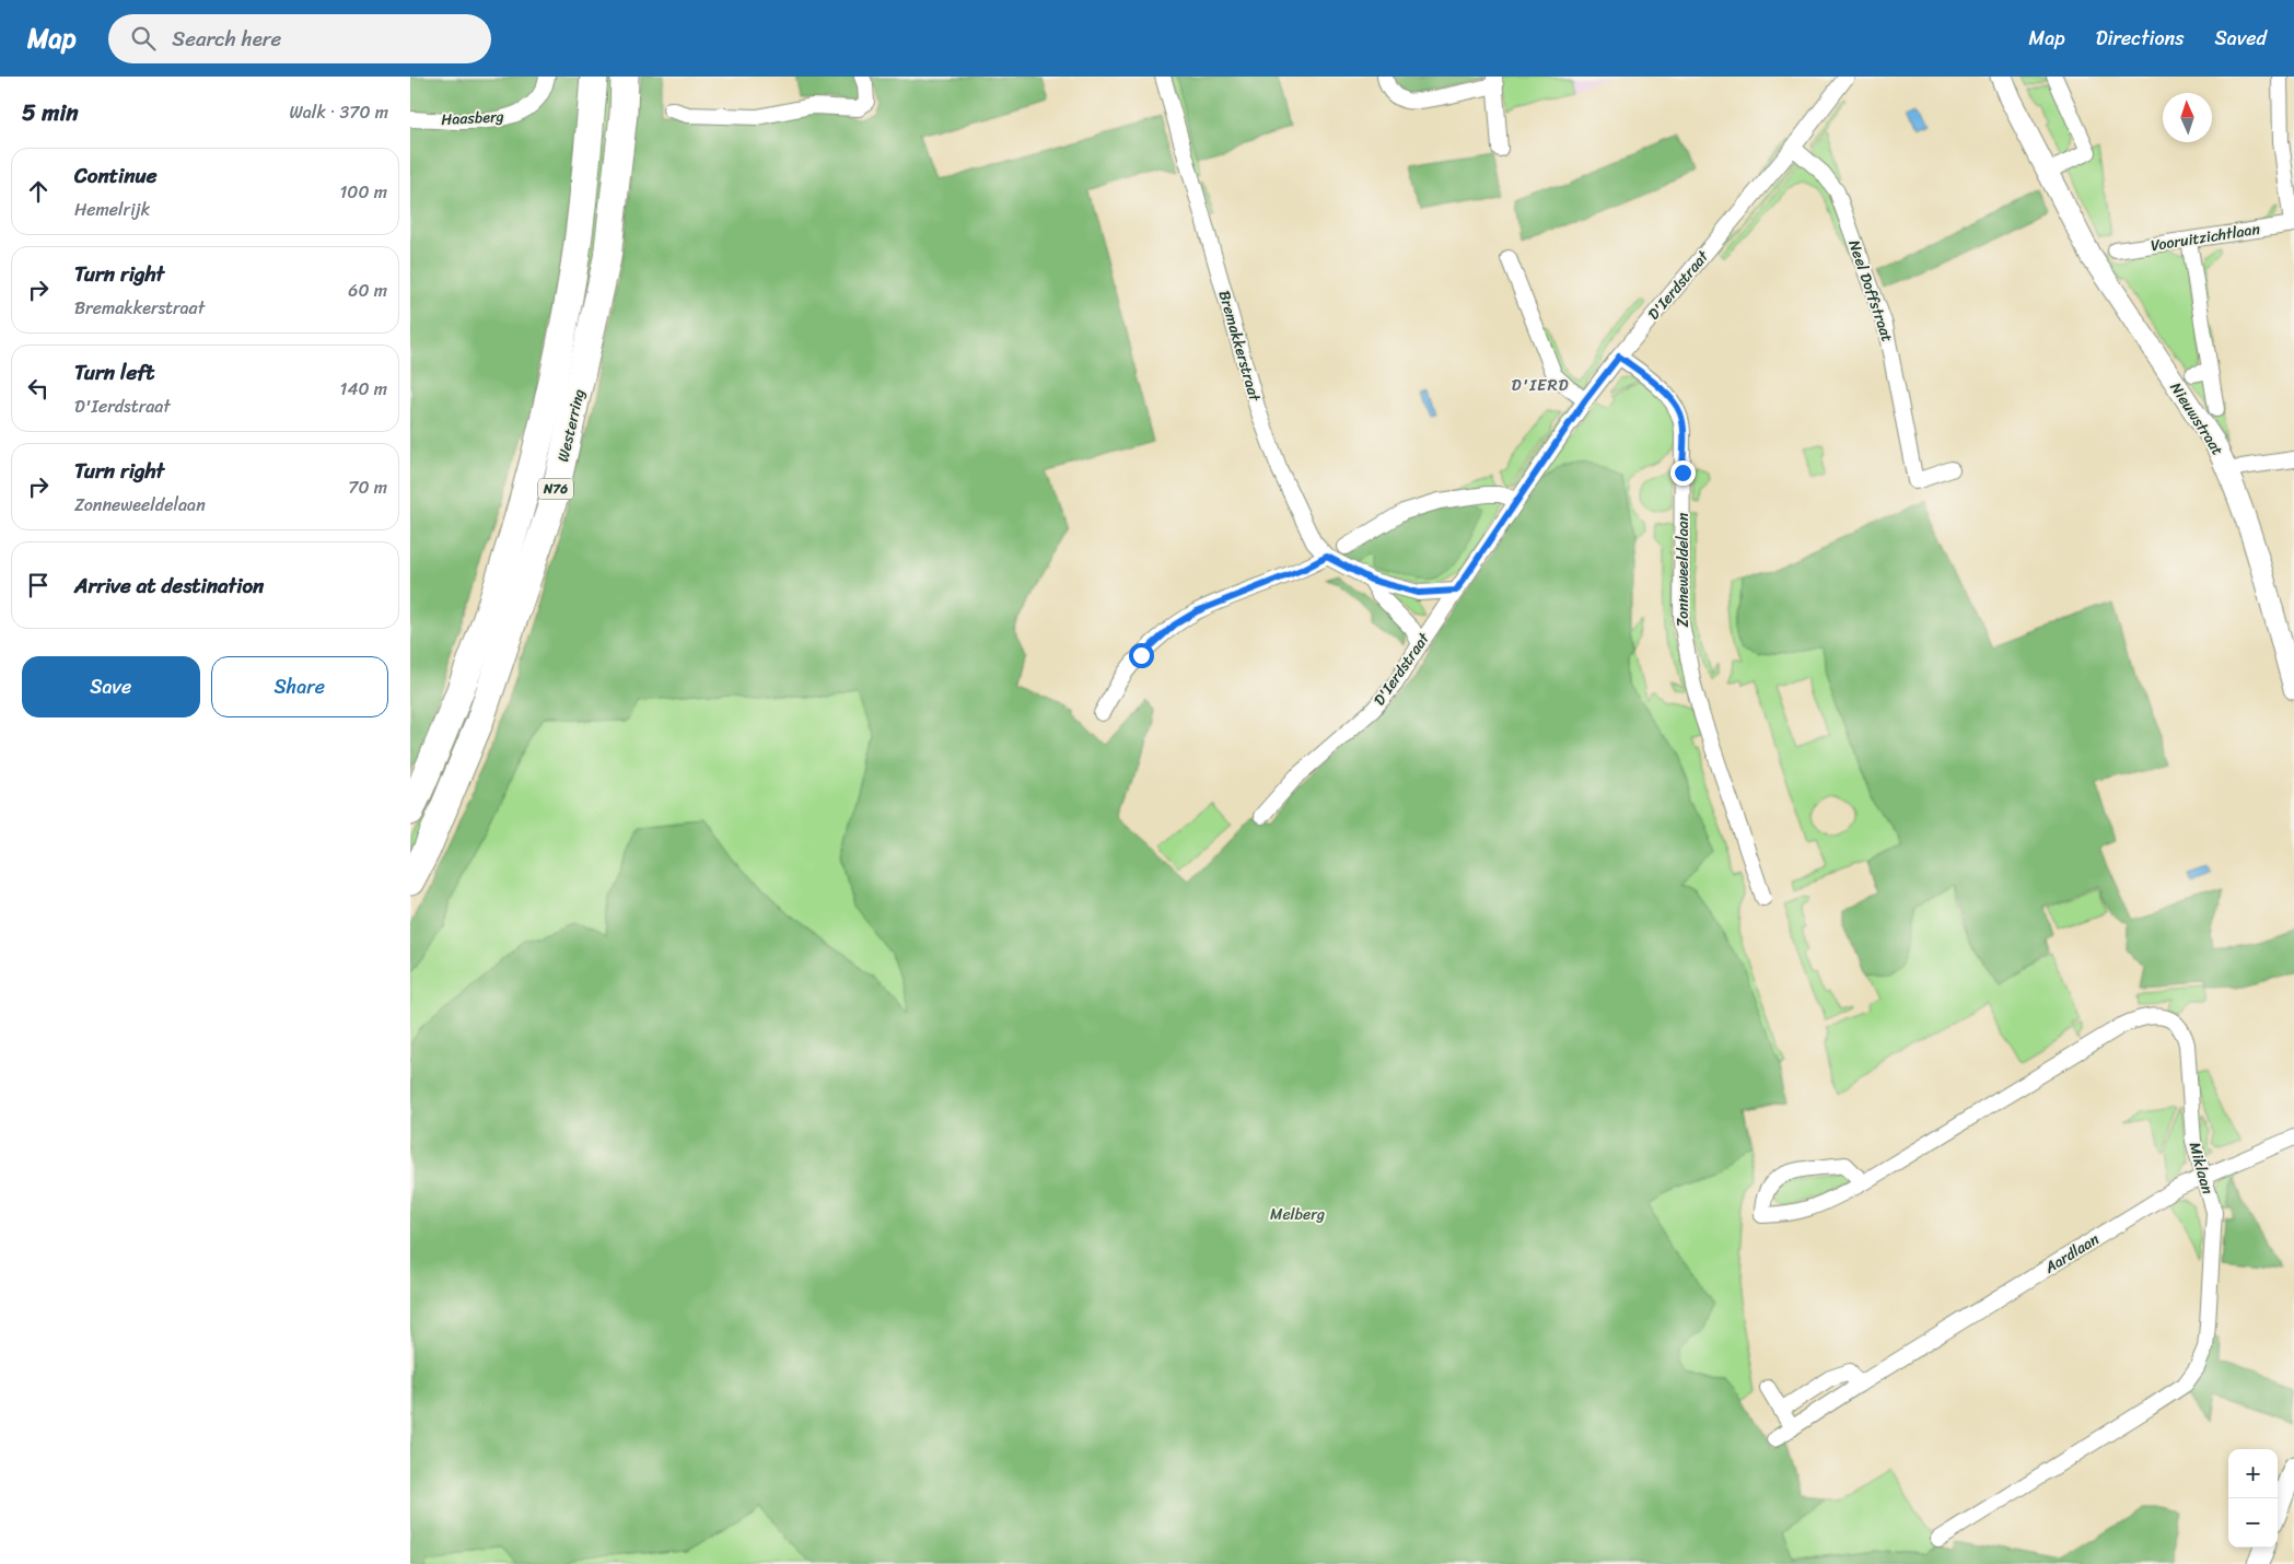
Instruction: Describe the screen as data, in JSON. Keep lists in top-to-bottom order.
{
  "streets": {
    "highway": ["Westerring", "N76"],
    "street": [
      "Haasberg",
      "Vooruitzichtlaan",
      "D'Ierdstraat",
      "Neel Doffstraat",
      "Bremakkerstraat",
      "Nieuwstraat",
      "Zonneweeldelaan",
      "Miklaan",
      "Aardlaan"
    ]
  },
  "crossings": [
    ["D'Ierdstraat", "Neel Doffstraat"],
    ["D'Ierdstraat", "Bremakkerstraat"],
    ["D'Ierdstraat", "Zonneweeldelaan"],
    ["Miklaan", "Aardlaan"]
  ],
  "districts": ["D'IERD"],
  "parks": ["Melberg"],
  "north": "top",
  "page": {
    "header": "Map",
    "search": "Search here",
    "nav": ["Map", "Directions", "Saved"],
    "heading": ["5 min", "Walk · 370 m"],
    "list": [
      ["Continue", "Hemelrijk", "100 m"],
      ["Turn right", "Bremakkerstraat", "60 m"],
      ["Turn left", "D'Ierdstraat", "140 m"],
      ["Turn right", "Zonneweeldelaan", "70 m"],
      "Arrive at destination"
    ],
    "buttons": ["Save", "Share"],
    "map_buttons": ["+", "−"]
  }
}
